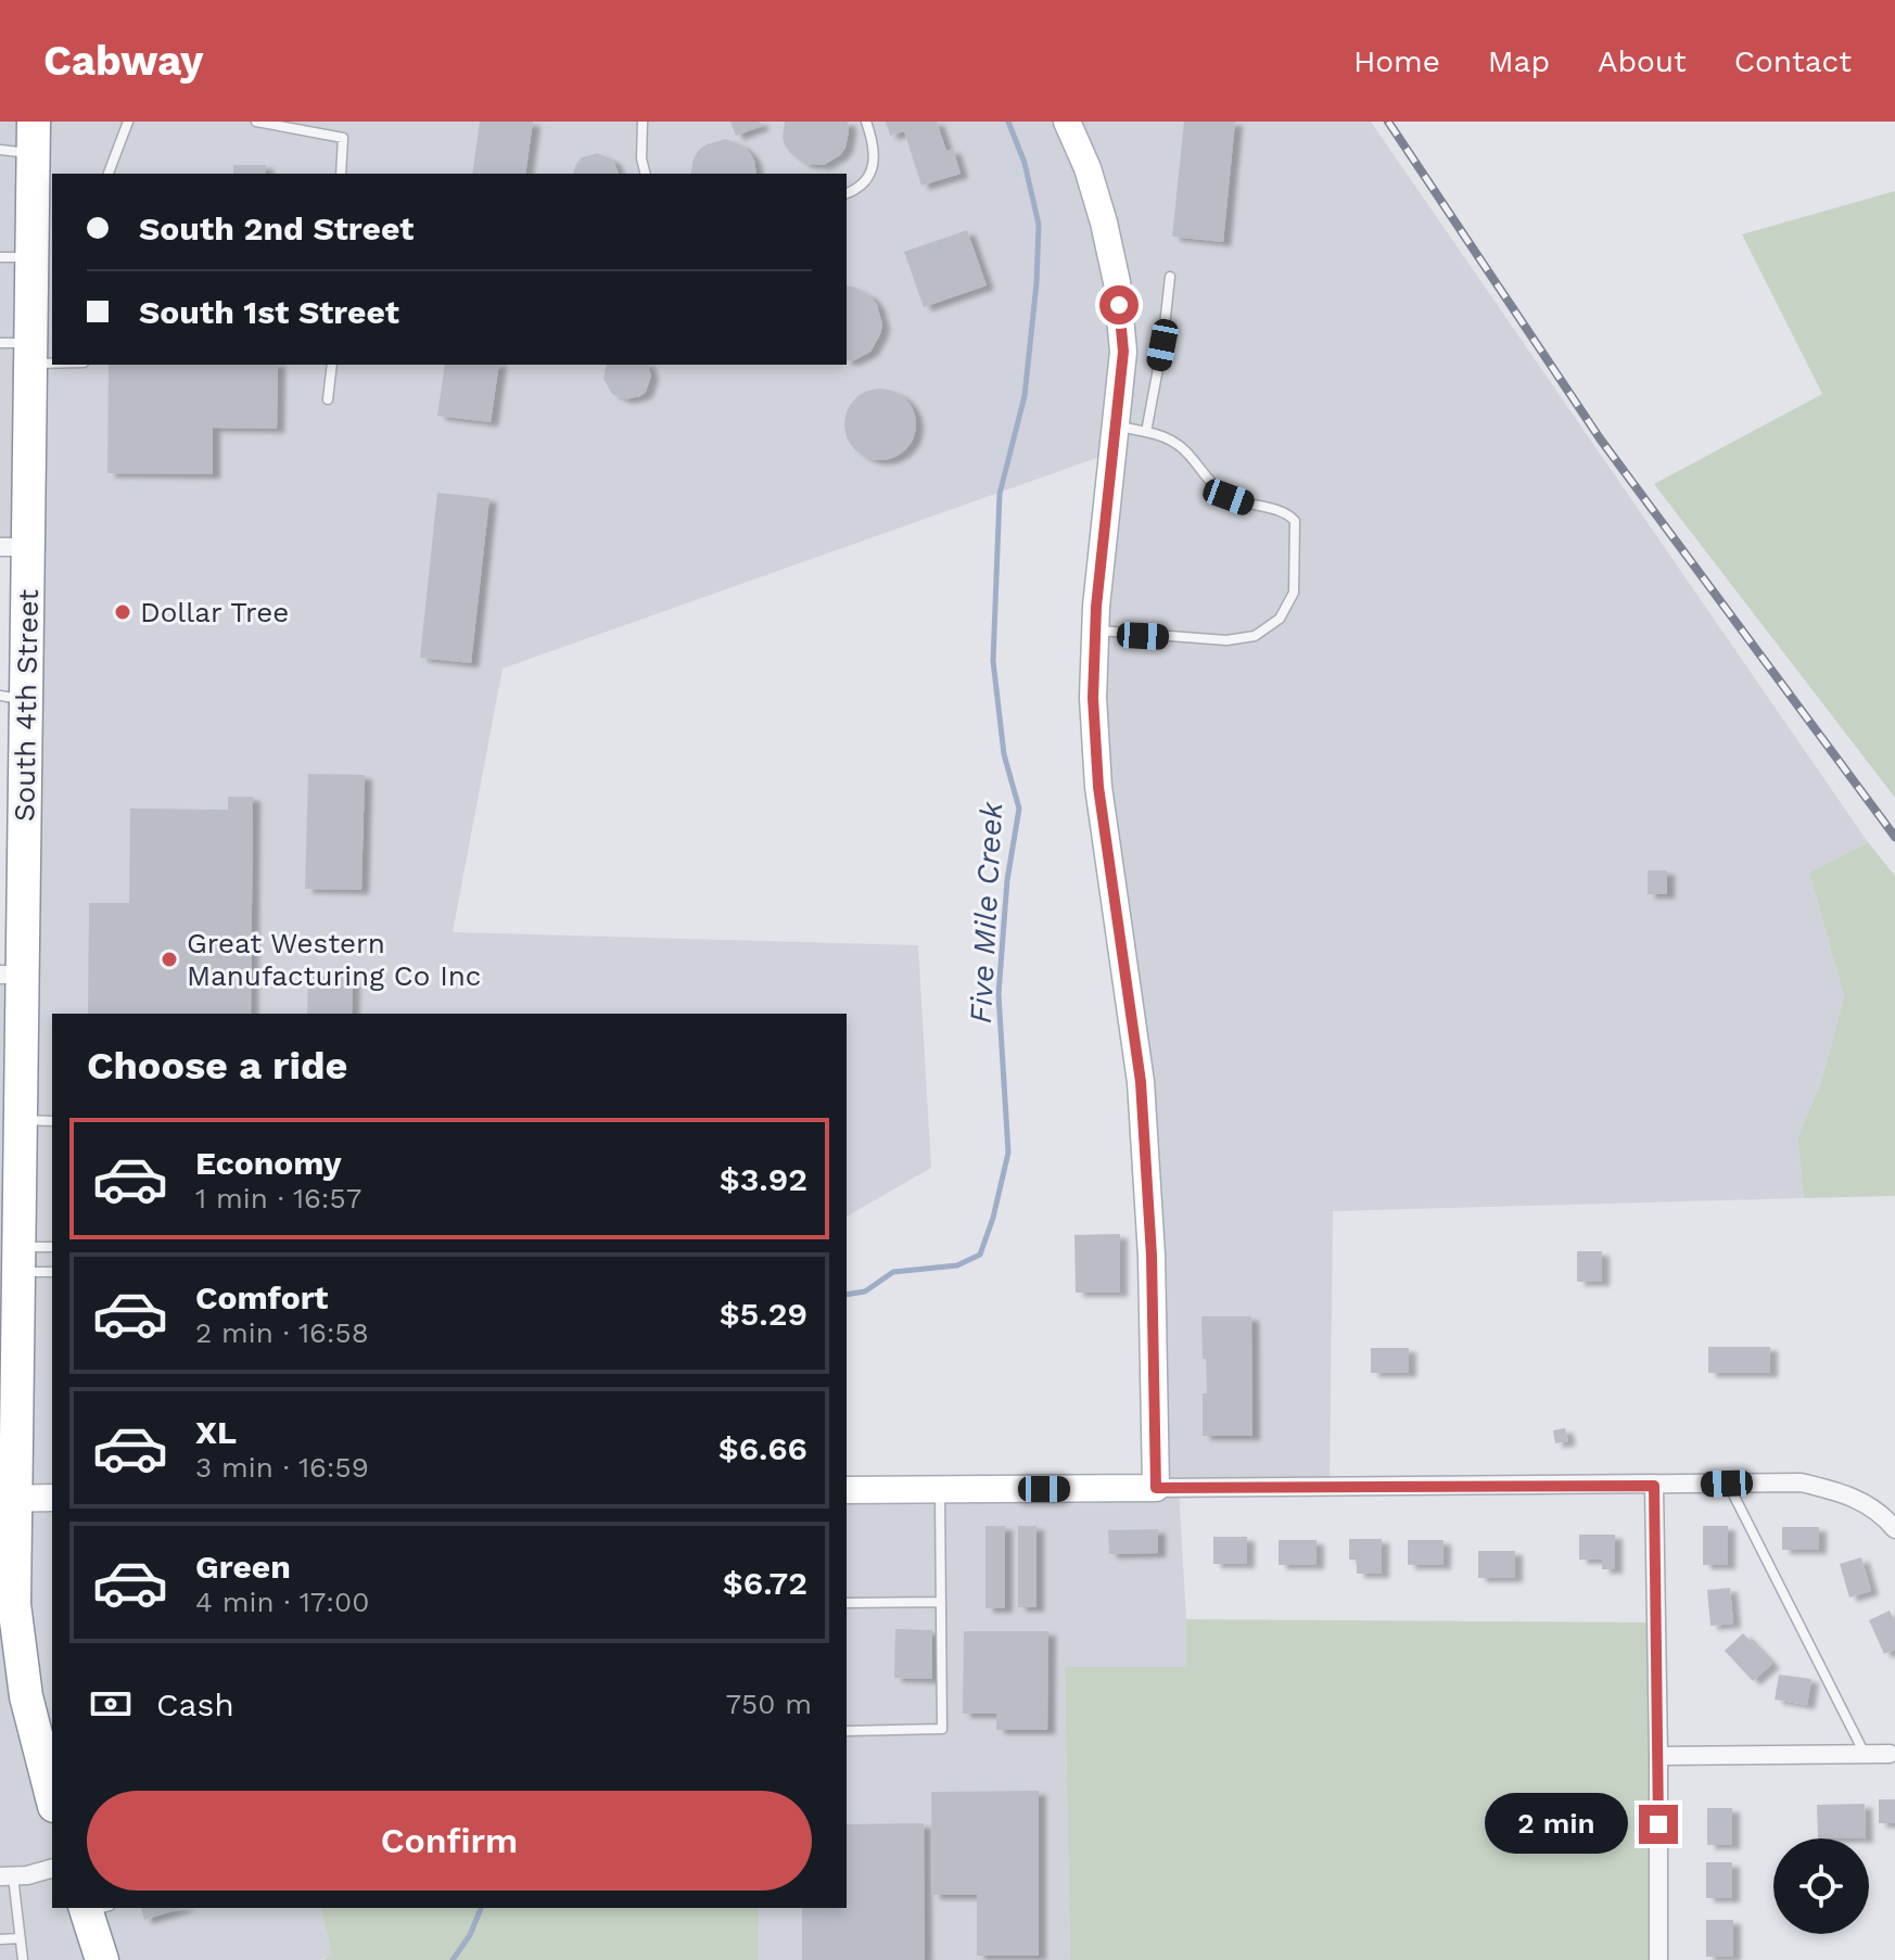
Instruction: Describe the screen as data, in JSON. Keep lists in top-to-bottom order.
{
  "streets": {
    "highway": ["South 4th Street"]
  },
  "water": ["Five Mile Creek"],
  "places": ["Dollar Tree", "Great Western Manufacturing Co Inc"],
  "page": {
    "header": "Cabway",
    "nav": [
      "Home",
      "Map",
      "About",
      "Contact"
    ],
    "banner": ["South 2nd Street", "South 1st Street"],
    "heading": "Choose a ride",
    "list": [
      {
        "name": "Economy",
        "note": "1 min · 16:57",
        "value": "$3.92"
      },
      {
        "name": "Comfort",
        "note": "2 min · 16:58",
        "value": "$5.29"
      },
      {
        "name": "XL",
        "note": "3 min · 16:59",
        "value": "$6.66"
      },
      {
        "name": "Green",
        "note": "4 min · 17:00",
        "value": "$6.72"
      }
    ],
    "pay": ["Cash", "750 m"],
    "buttons": "Confirm",
    "bubble": "2 min"
  }
}
